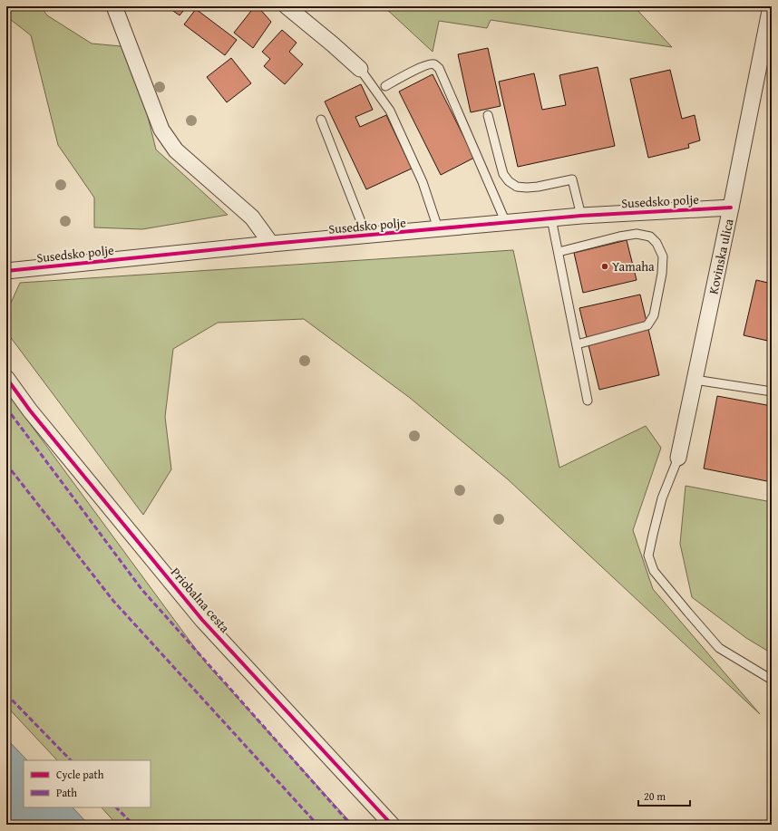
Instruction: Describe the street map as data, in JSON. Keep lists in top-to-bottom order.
{
  "streets": {
    "street": ["Susedsko polje", "Kovinska ulica", "Priobalna cesta"]
  },
  "crossings": [
    ["Susedsko polje", "Kovinska ulica"]
  ],
  "places": ["Yamaha"],
  "legend": ["Cycle path", "Path"],
  "scale_bar": "20 m"
}
